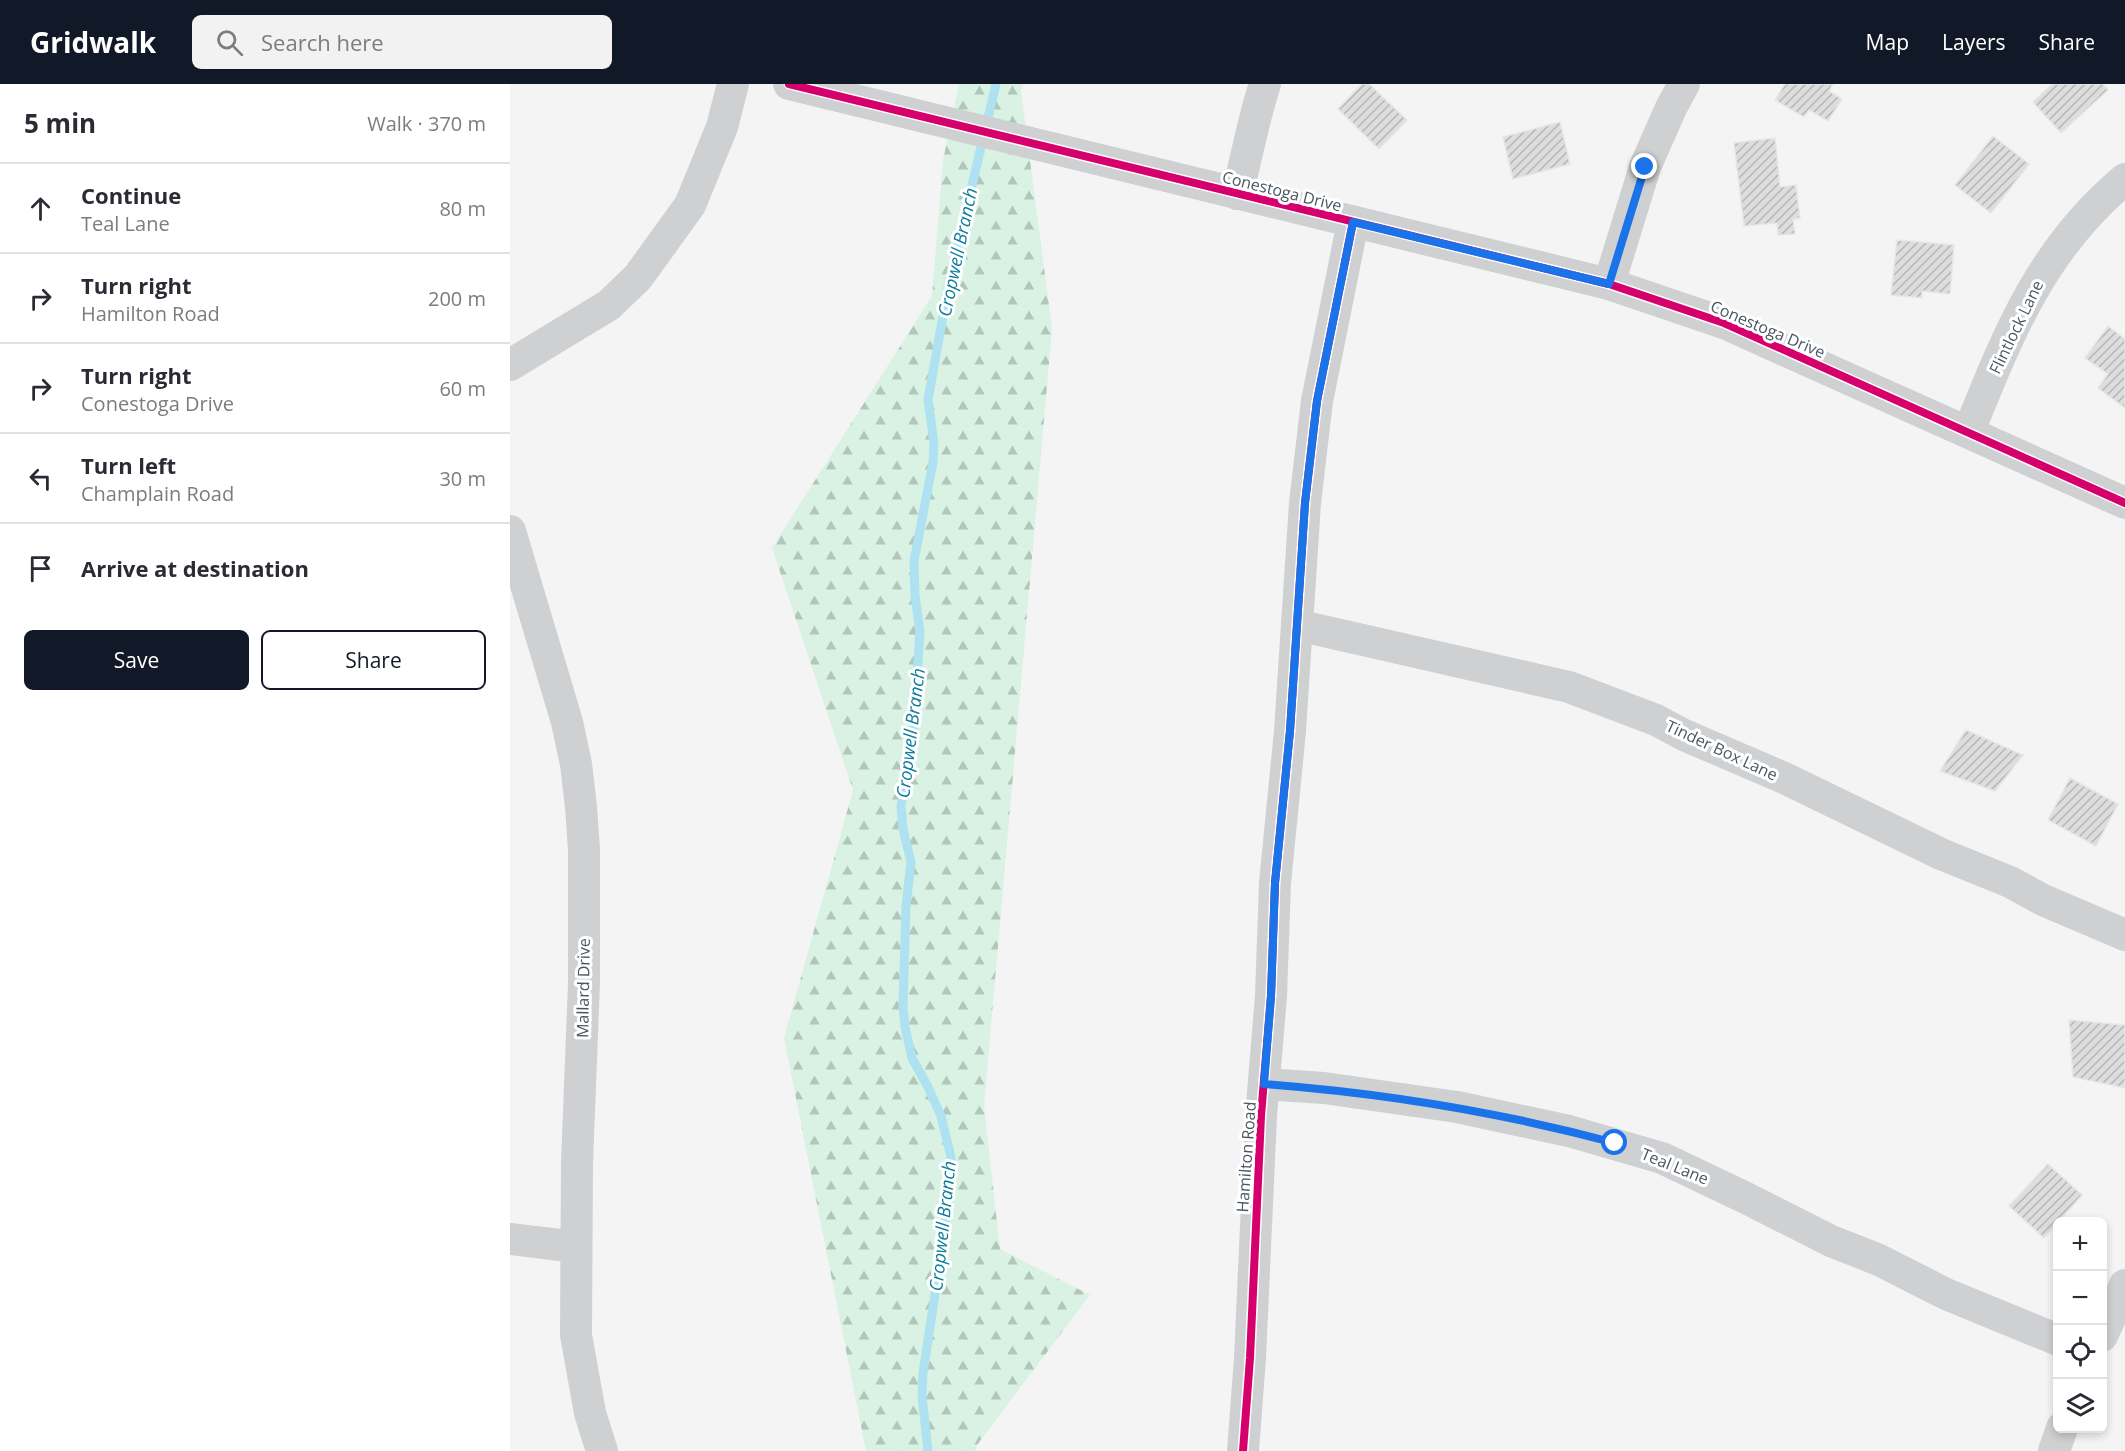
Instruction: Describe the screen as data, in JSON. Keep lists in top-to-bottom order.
{
  "streets": {
    "street": [
      "Conestoga Drive",
      "Flintlock Lane",
      "Tinder Box Lane",
      "Mallard Drive",
      "Hamilton Road",
      "Teal Lane"
    ]
  },
  "crossings": [
    ["Conestoga Drive", "Flintlock Lane"],
    ["Conestoga Drive", "Hamilton Road"],
    ["Tinder Box Lane", "Hamilton Road"],
    ["Hamilton Road", "Teal Lane"]
  ],
  "water": ["Cropwell Branch"],
  "page": {
    "header": "Gridwalk",
    "search": "Search here",
    "nav": ["Map", "Layers", "Share"],
    "heading": ["5 min", "Walk · 370 m"],
    "list": [
      ["Continue", "Teal Lane", "80 m"],
      ["Turn right", "Hamilton Road", "200 m"],
      ["Turn right", "Conestoga Drive", "60 m"],
      ["Turn left", "Champlain Road", "30 m"],
      "Arrive at destination"
    ],
    "buttons": ["Save", "Share"],
    "map_buttons": ["+", "−"]
  }
}
